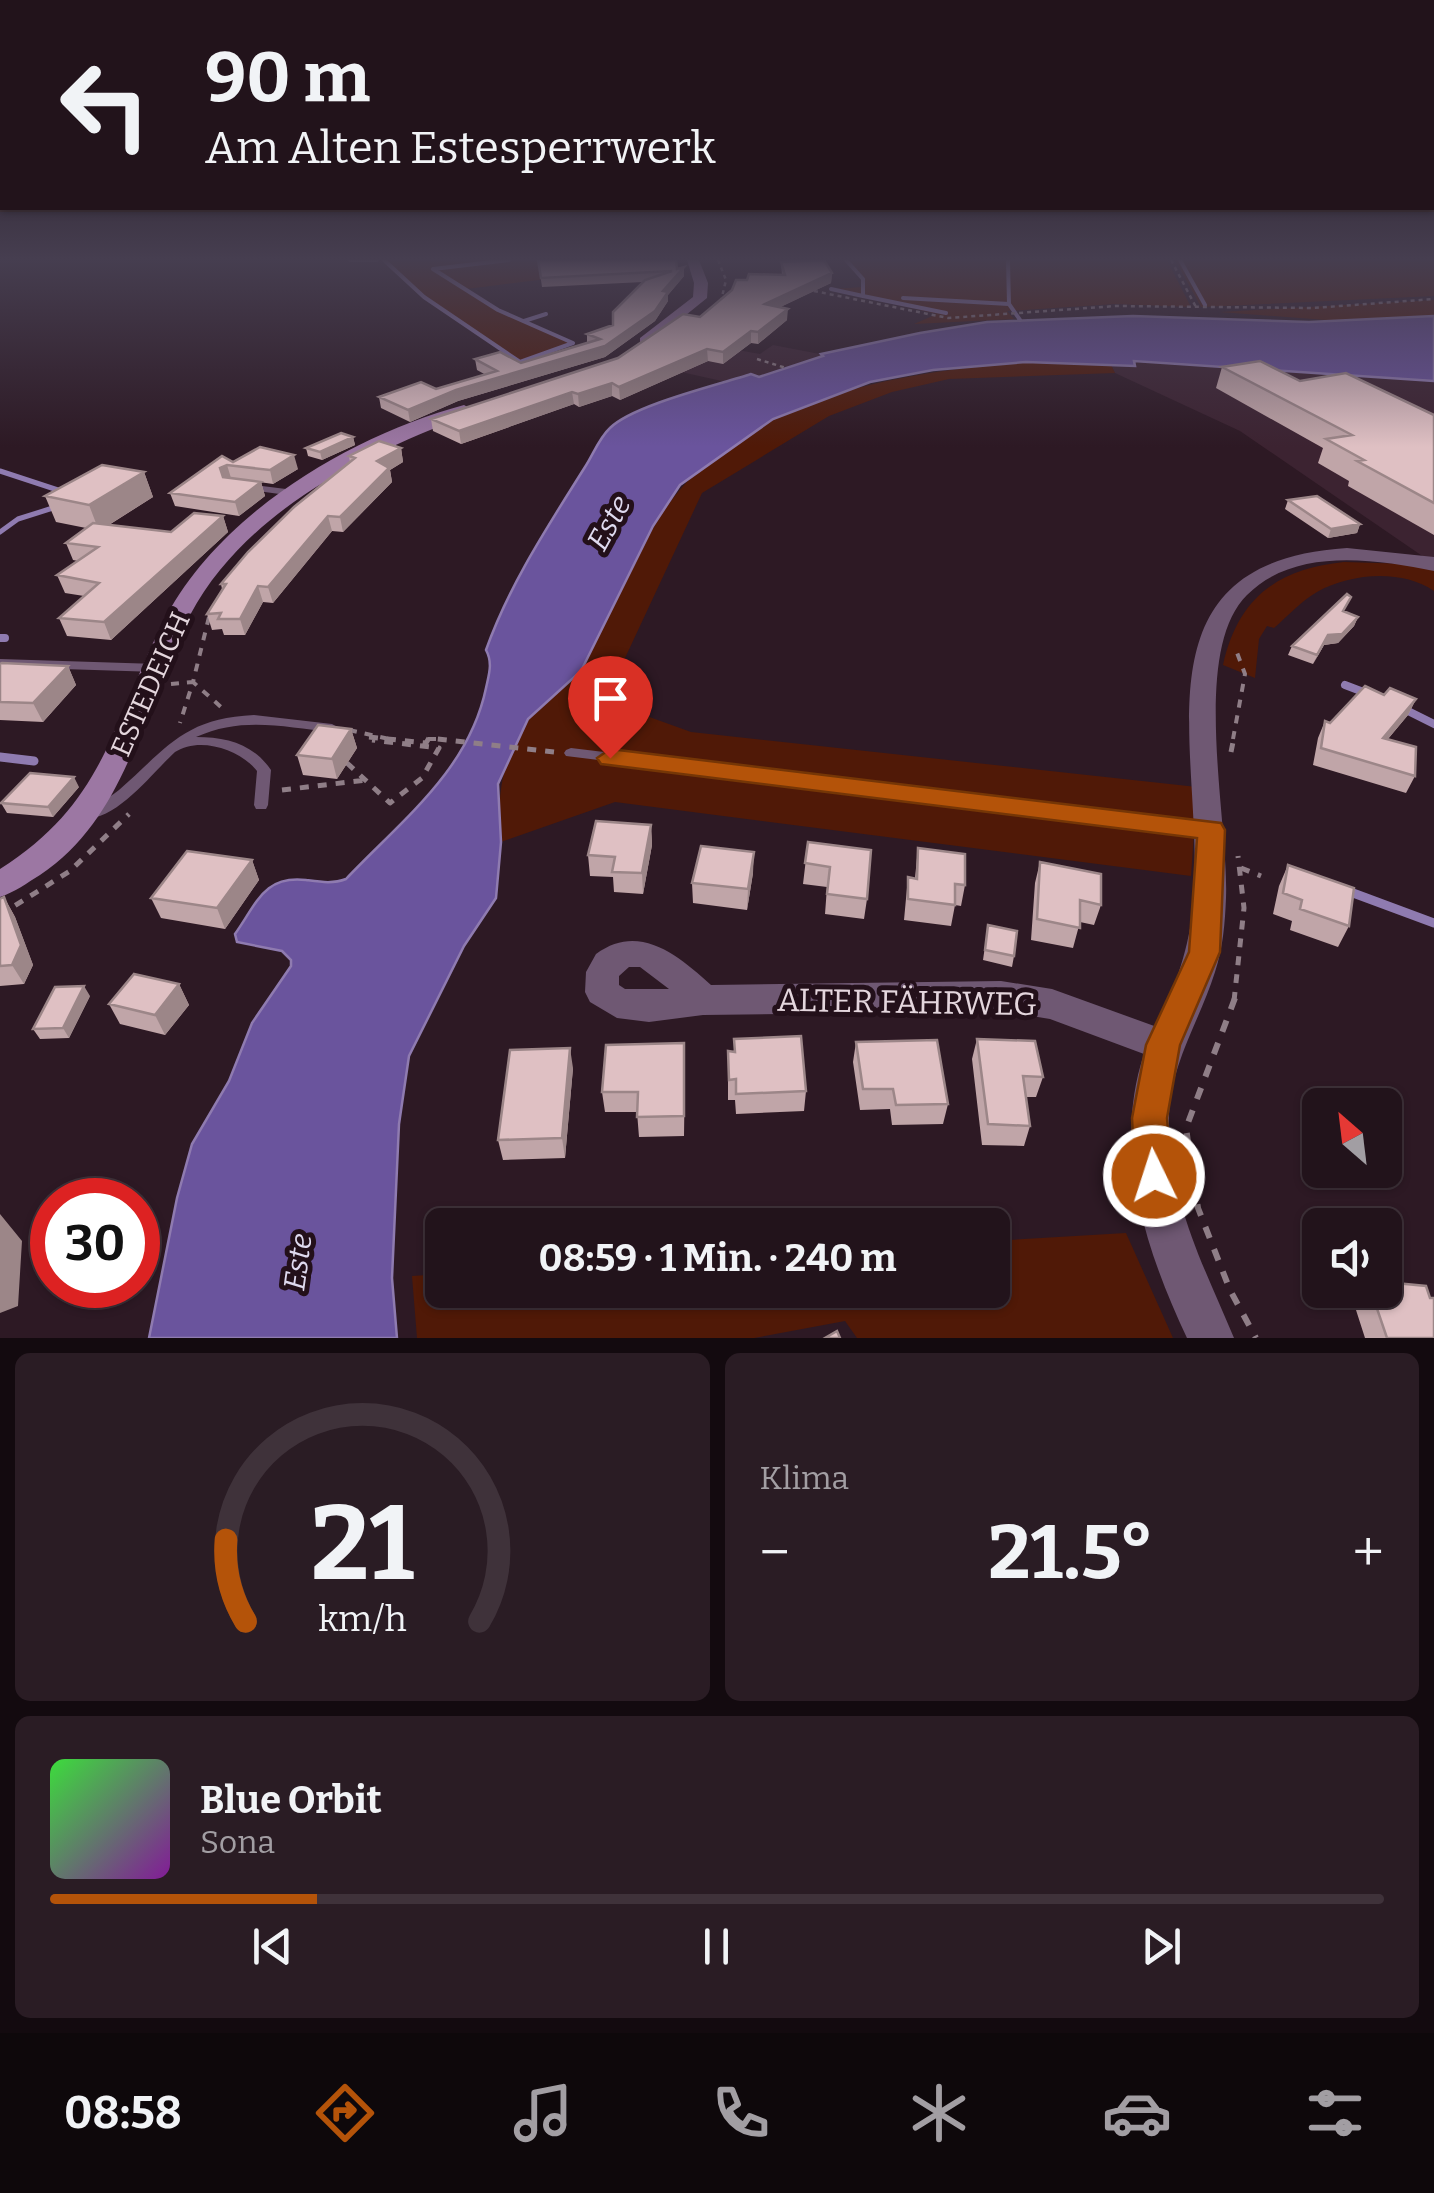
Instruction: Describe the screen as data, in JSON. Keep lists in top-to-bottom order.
{
  "streets": {
    "street": ["ESTEDEICH", "ALTER FÄHRWEG"]
  },
  "water": ["Este"],
  "north": "top left",
  "page": {
    "turn": ["90 m", "Am Alten Estesperrwerk"],
    "limit": "30",
    "trip": "08:59 · 1 Min. · 240 m",
    "tile": "Klima",
    "heat": ["−", "21.5°", "+"],
    "song": ["Blue Orbit", "Sona"],
    "tabs": "08:58",
    "gauge": ["21", "km/h"]
  }
}
